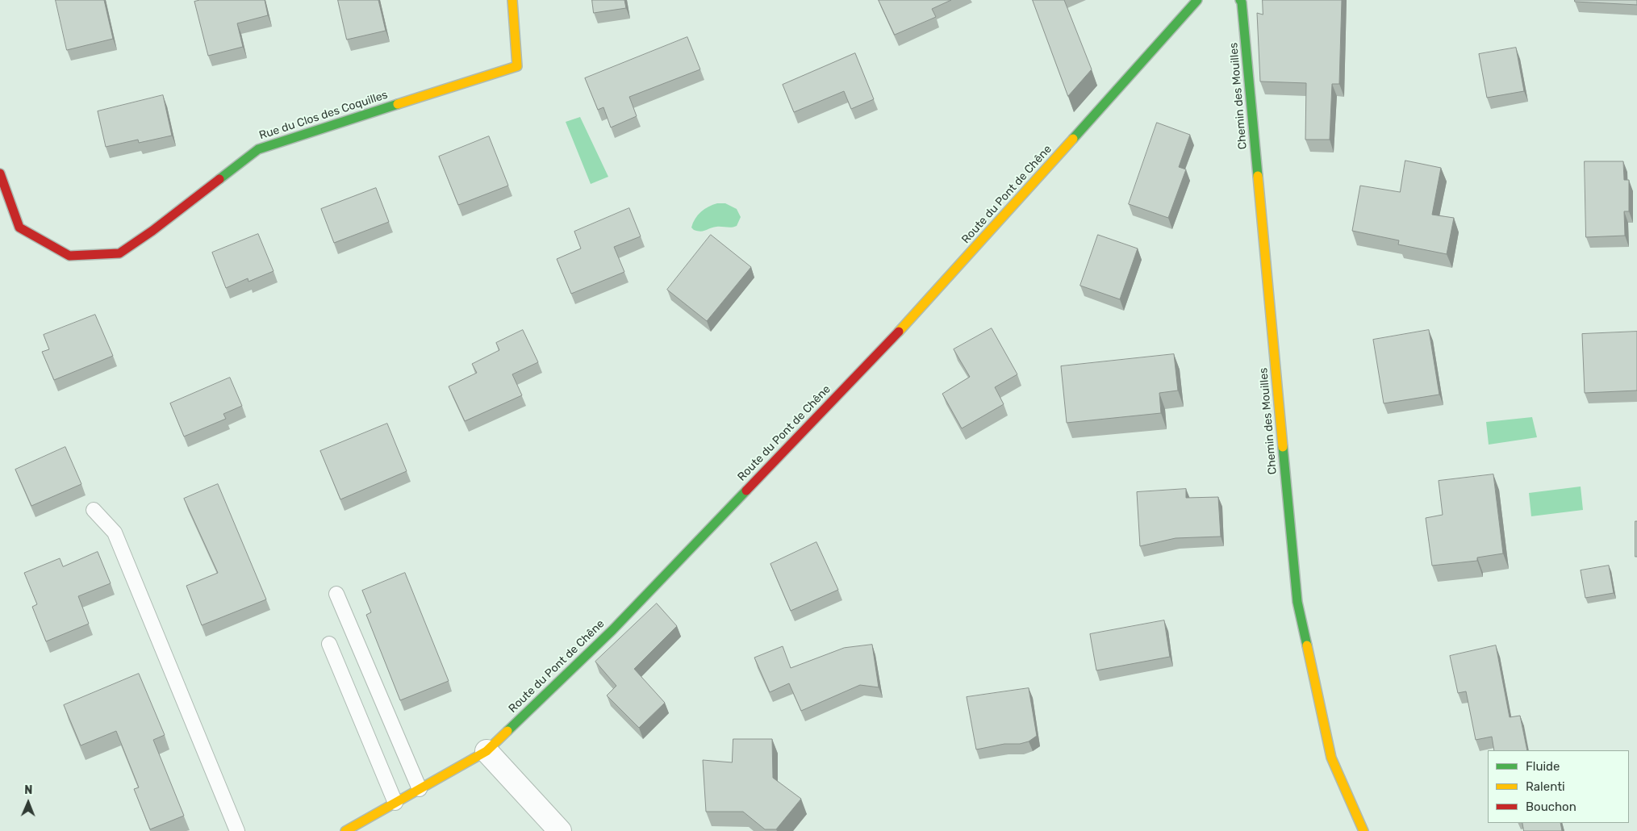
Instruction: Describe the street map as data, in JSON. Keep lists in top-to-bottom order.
{
  "streets": {
    "street": ["Chemin des Mouilles", "Rue du Clos des Coquilles", "Route du Pont de Chêne"]
  },
  "legend": ["Fluide", "Ralenti", "Bouchon"],
  "north": "top"
}
